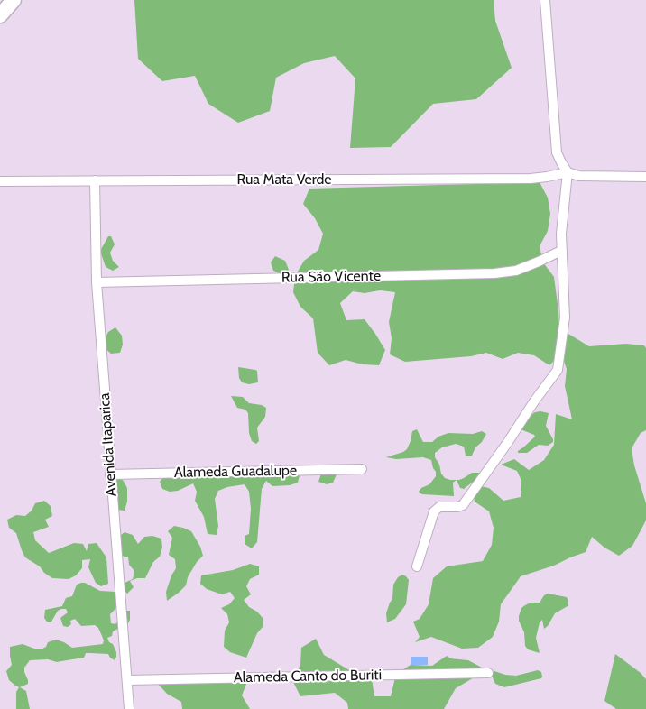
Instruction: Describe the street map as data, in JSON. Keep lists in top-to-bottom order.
{
  "streets": {
    "street": [
      "Rua Mata Verde",
      "Rua São Vicente",
      "Avenida Itaparica",
      "Alameda Guadalupe",
      "Alameda Canto do Buriti"
    ]
  },
  "crossings": [
    ["Rua Mata Verde", "Avenida Itaparica"],
    ["Rua São Vicente", "Avenida Itaparica"],
    ["Avenida Itaparica", "Alameda Guadalupe"],
    ["Avenida Itaparica", "Alameda Canto do Buriti"]
  ]
}
